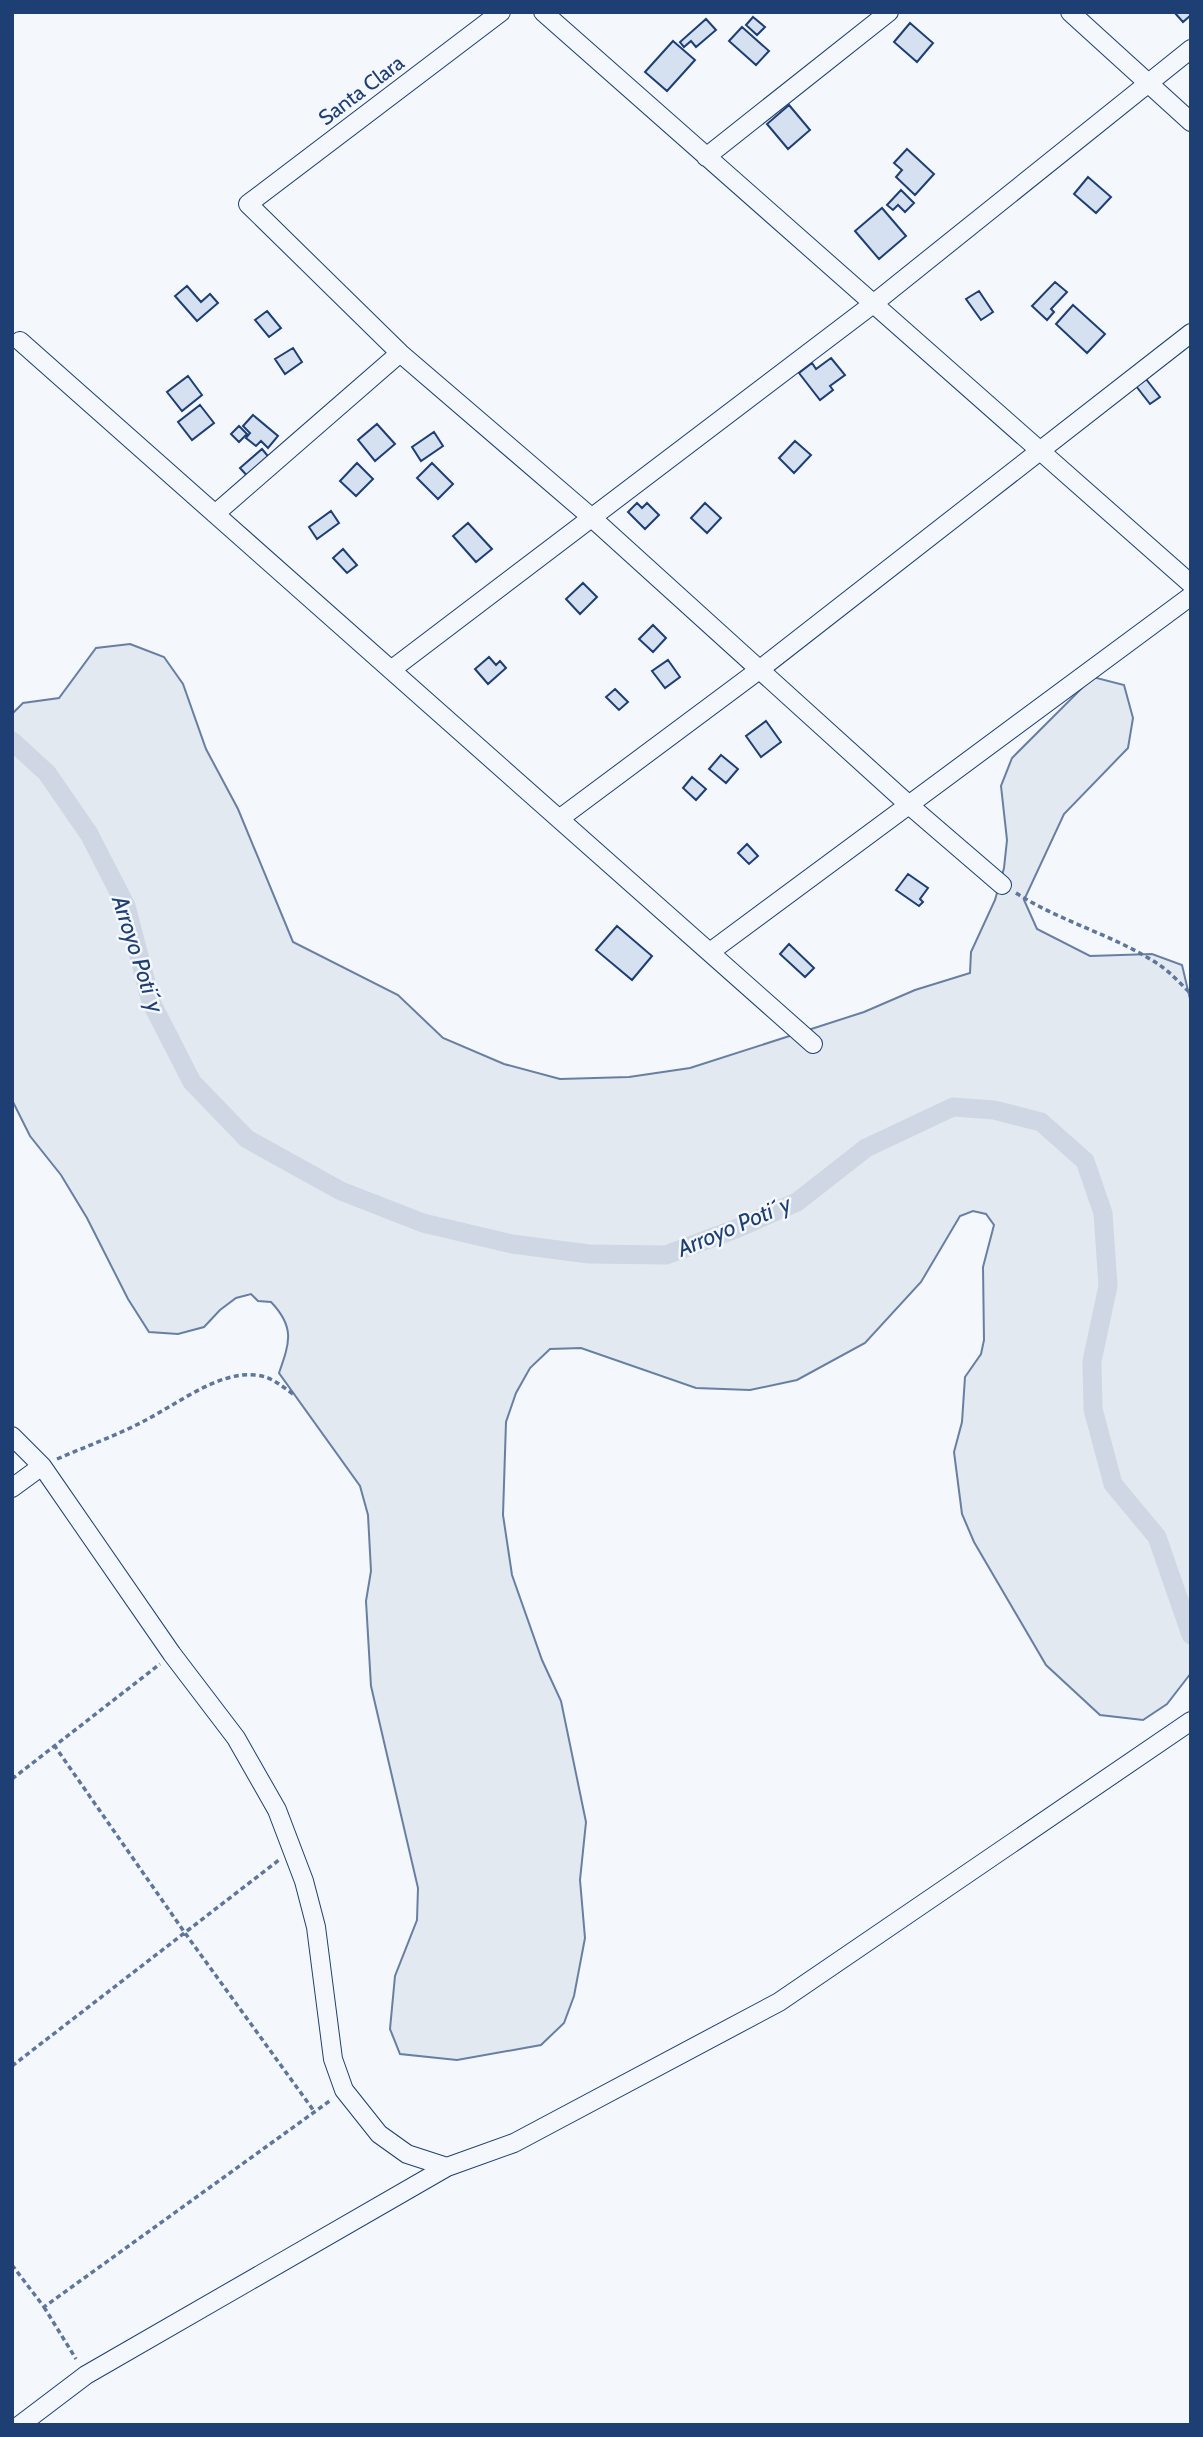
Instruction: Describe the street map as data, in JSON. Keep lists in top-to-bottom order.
{
  "streets": {
    "street": ["Santa Clara"]
  },
  "water": ["Arroyo Poti´y"]
}
